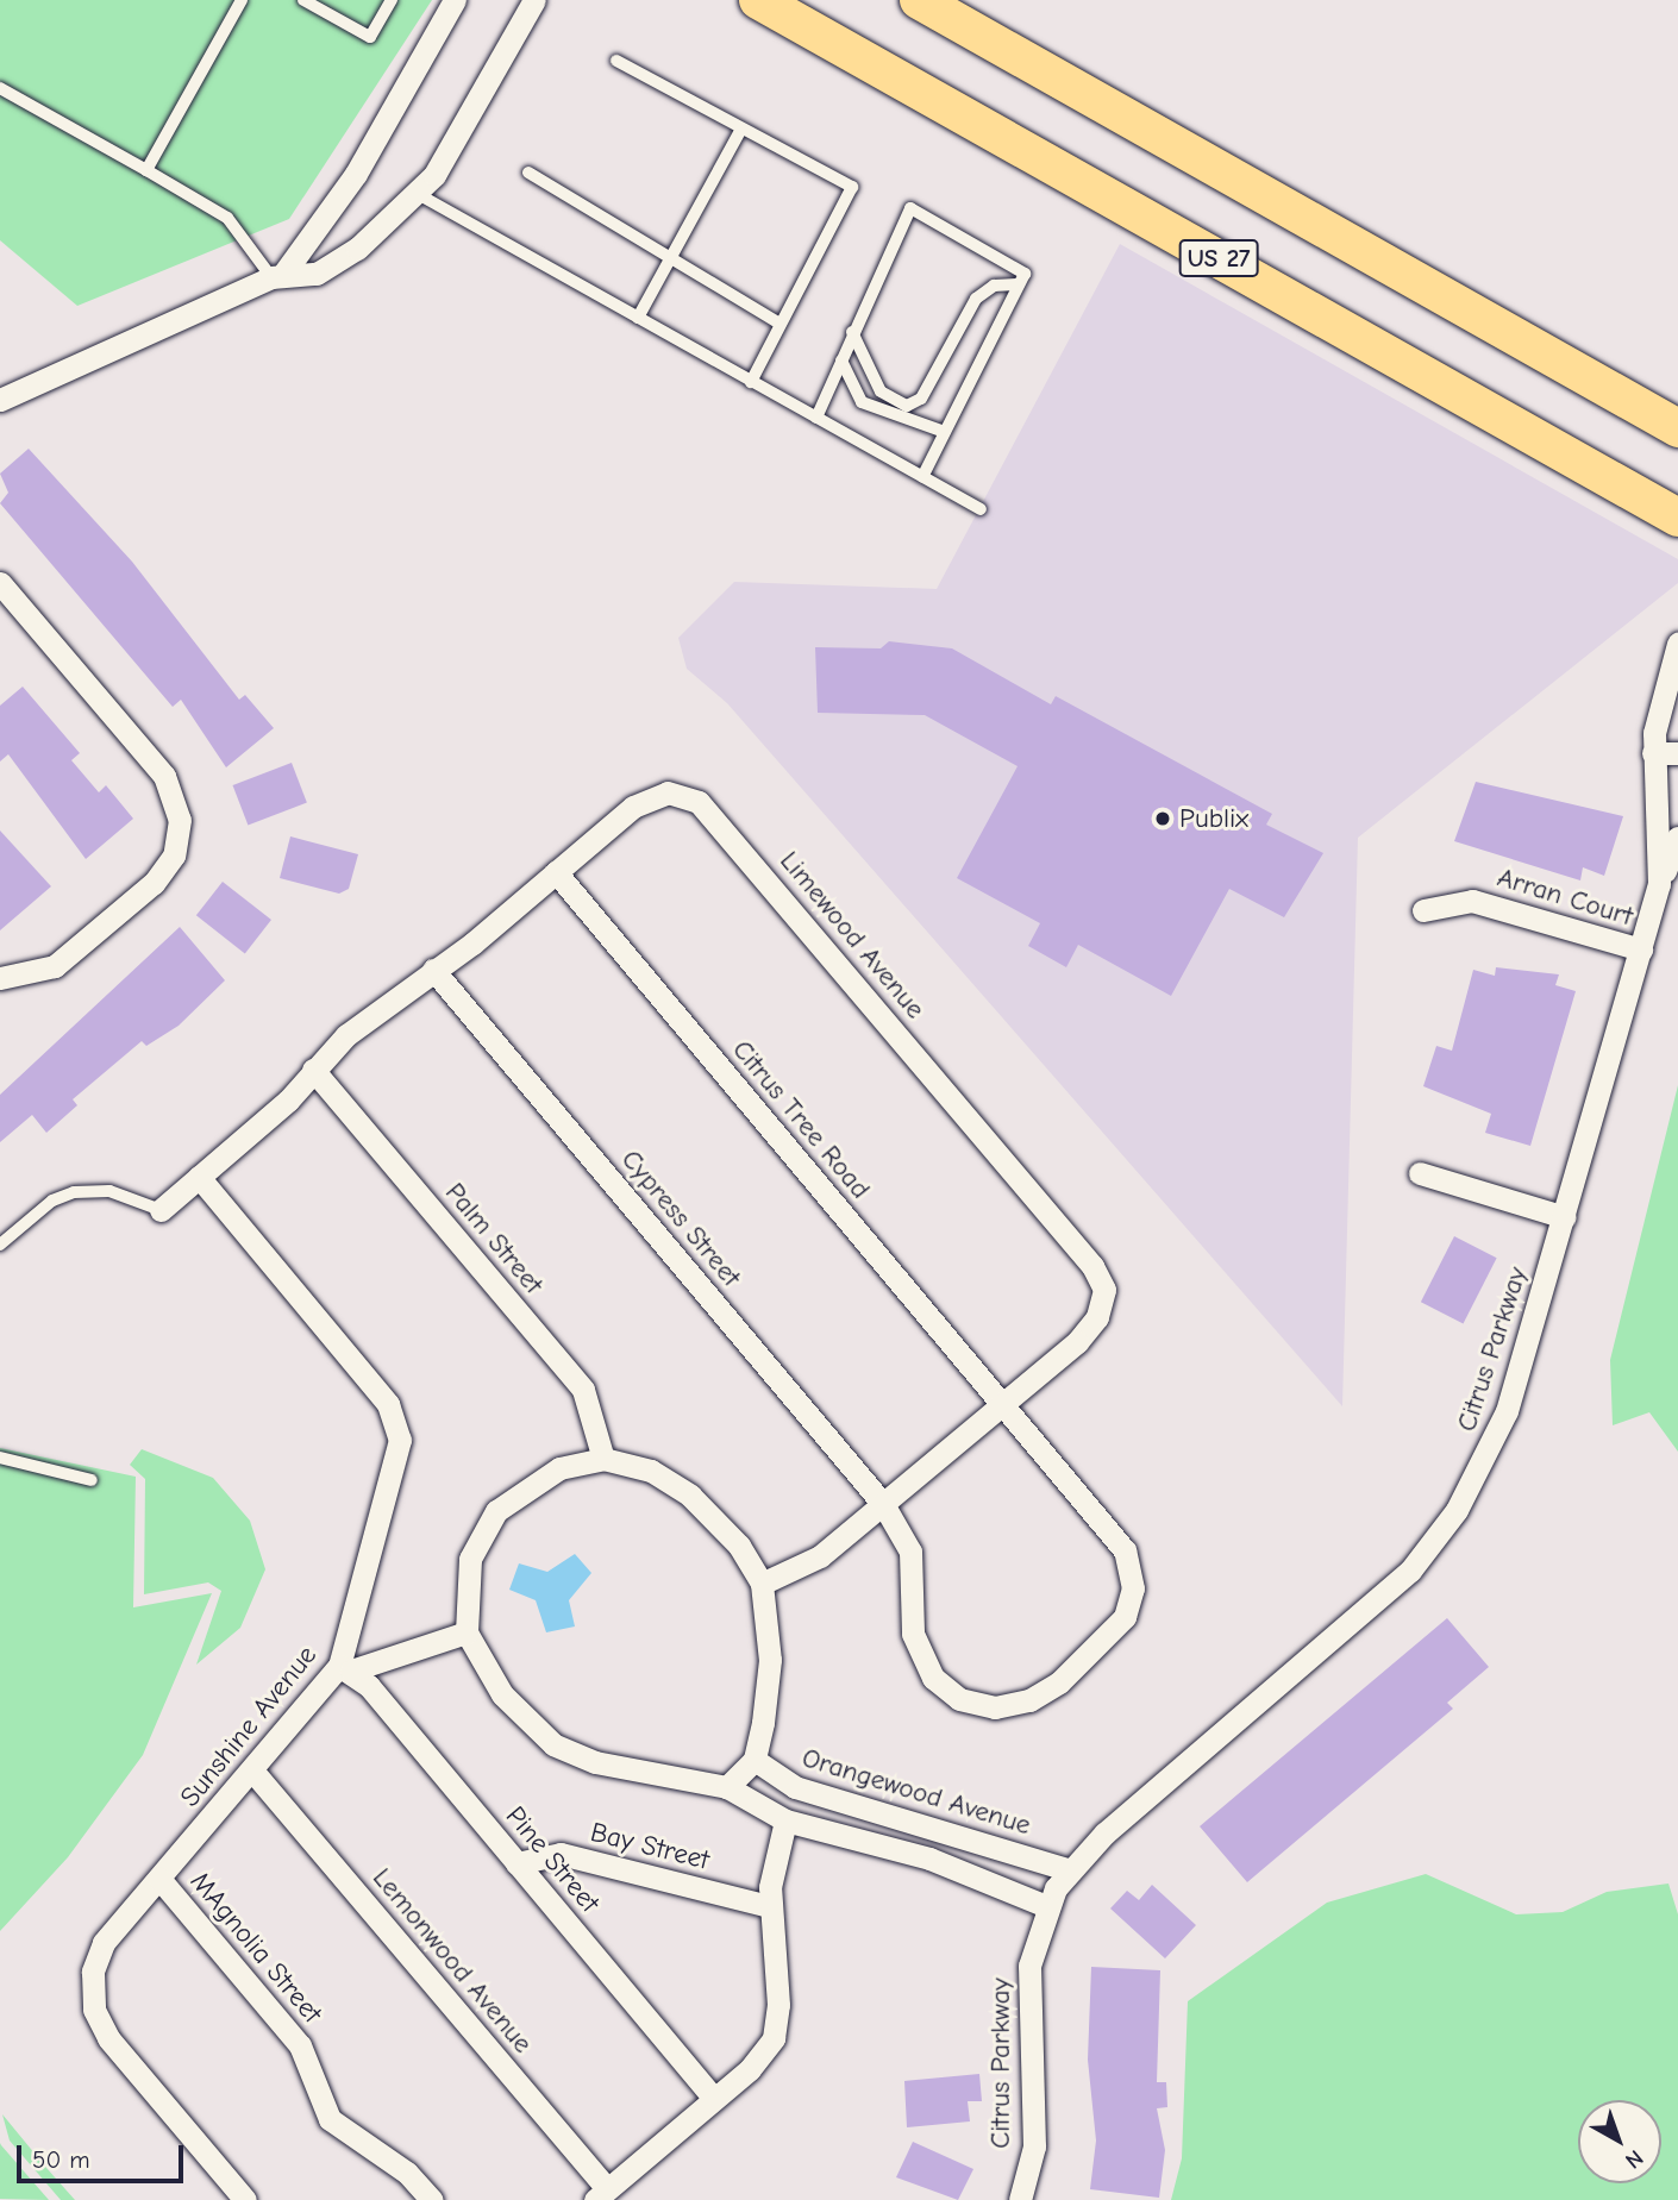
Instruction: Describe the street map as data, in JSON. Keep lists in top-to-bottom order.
{
  "streets": {
    "highway": ["US 27"],
    "street": [
      "Arran Court",
      "Limewood Avenue",
      "Citrus Tree Road",
      "Cypress Street",
      "Palm Street",
      "Citrus Parkway",
      "Sunshine Avenue",
      "Orangewood Avenue",
      "Bay Street",
      "Pine Street",
      "MAgnolia Street",
      "Lemonwood Avenue"
    ]
  },
  "crossings": [
    ["Arran Court", "Citrus Parkway"],
    ["Limewood Avenue", "Citrus Tree Road"],
    ["Limewood Avenue", "Cypress Street"],
    ["Limewood Avenue", "Palm Street"],
    ["Limewood Avenue", "Sunshine Avenue"],
    ["Citrus Tree Road", "Cypress Street"],
    ["Citrus Parkway", "Orangewood Avenue"],
    ["Sunshine Avenue", "Pine Street"],
    ["Sunshine Avenue", "MAgnolia Street"],
    ["Sunshine Avenue", "Lemonwood Avenue"],
    ["Bay Street", "Pine Street"]
  ],
  "places": ["Publix"],
  "scale_bar": "50 m",
  "north": "bottom right"
}
